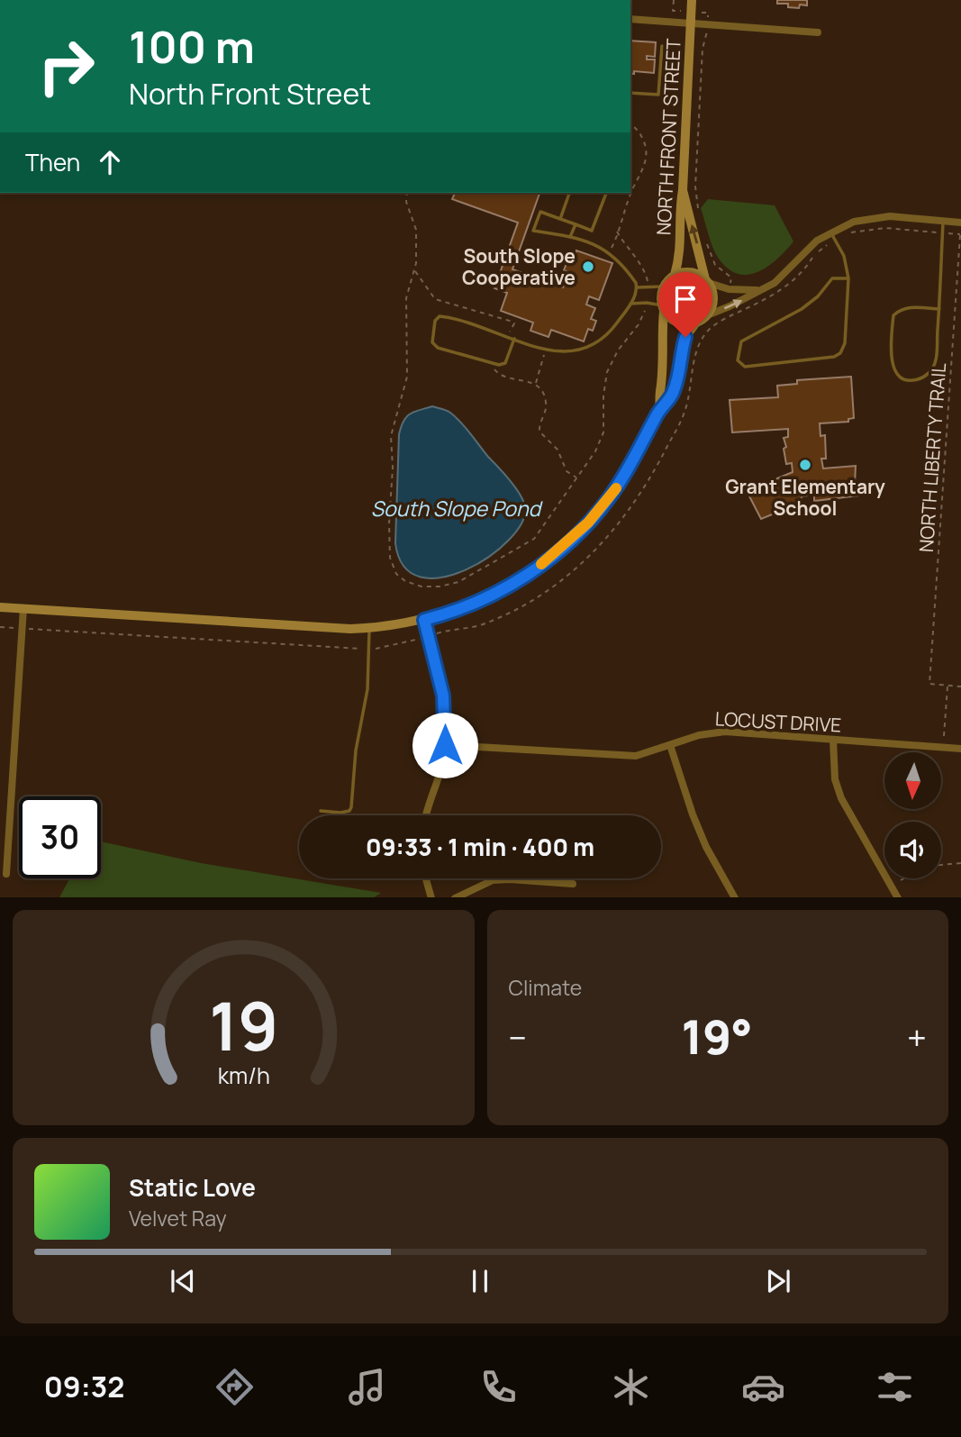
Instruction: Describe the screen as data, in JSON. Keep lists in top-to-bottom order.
{
  "streets": {
    "main road": ["NORTH FRONT STREET"],
    "street": ["LOCUST DRIVE"],
    "path": ["NORTH LIBERTY TRAIL"]
  },
  "water": ["South Slope Pond"],
  "places": ["South Slope Cooperative", "Grant Elementary School"],
  "north": "bottom",
  "page": {
    "turn": ["100 m", "North Front Street"],
    "then": "Then",
    "limit": "30",
    "trip": "09:33 · 1 min · 400 m",
    "tile": "Climate",
    "heat": ["−", "19°", "+"],
    "song": ["Static Love", "Velvet Ray"],
    "tabs": "09:32",
    "gauge": ["19", "km/h"]
  }
}
